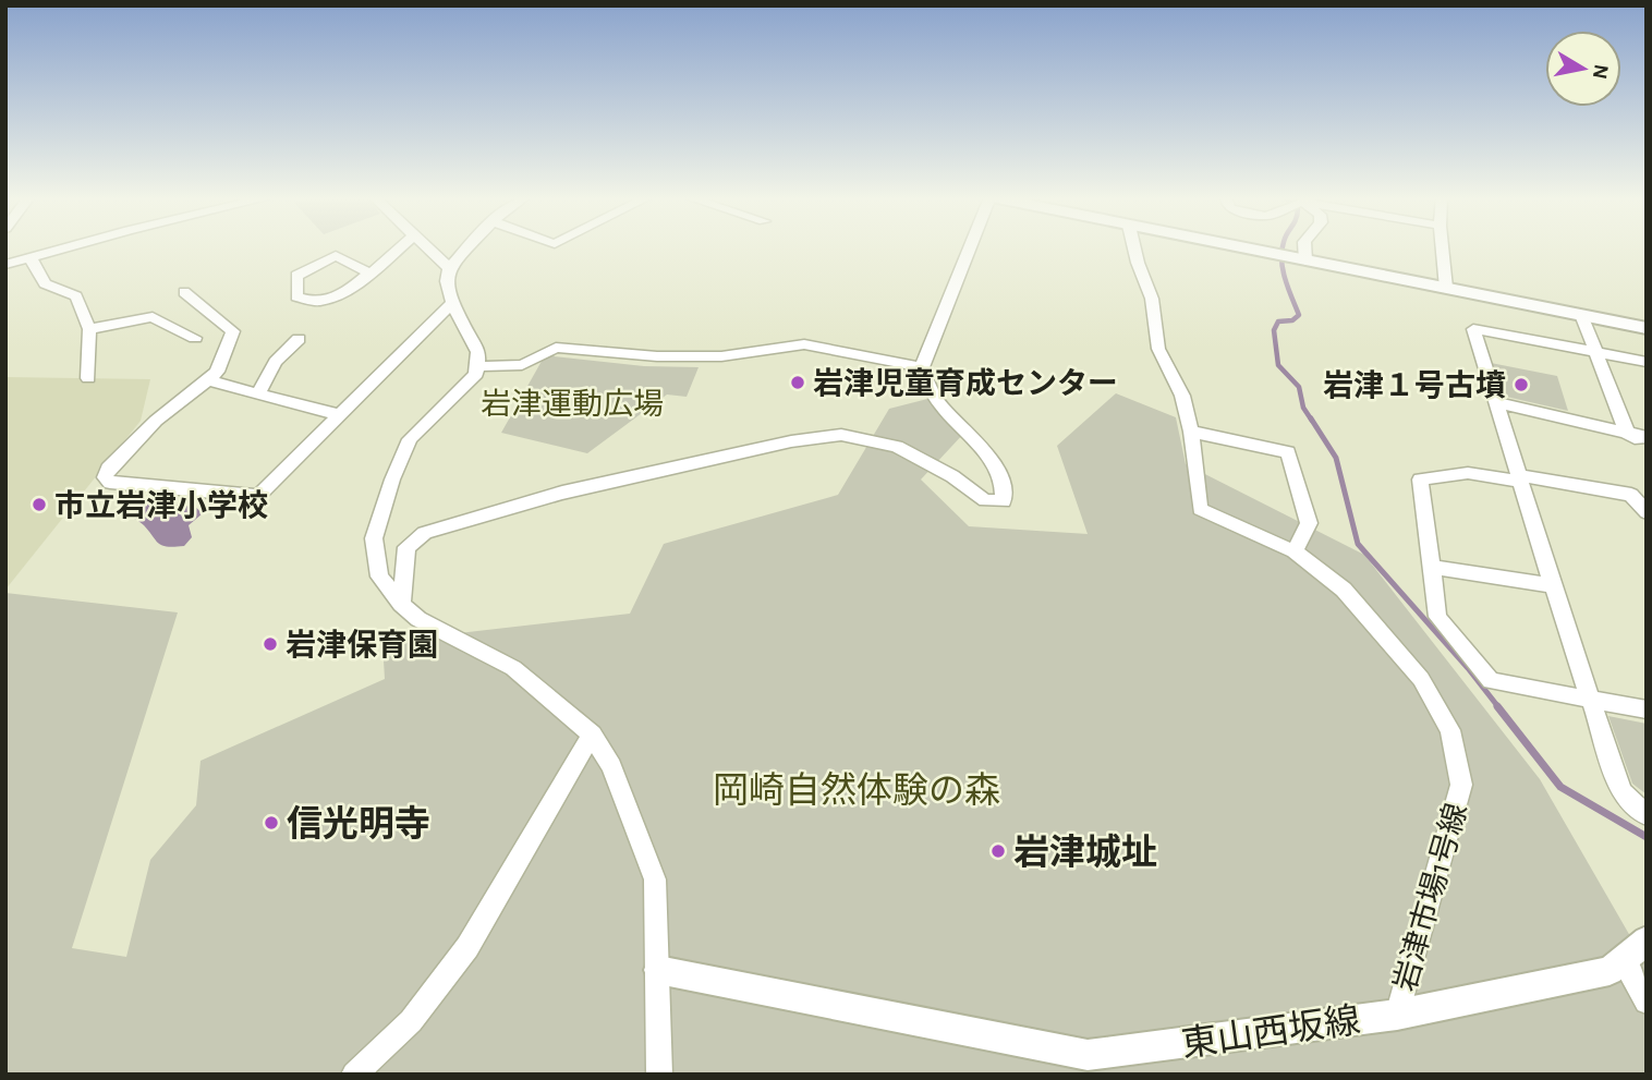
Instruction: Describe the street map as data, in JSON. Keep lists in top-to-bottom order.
{
  "streets": {
    "street": ["岩津市場1号線", "東山西坂線"]
  },
  "crossings": [
    ["岩津市場1号線", "東山西坂線"]
  ],
  "parks": ["岩津運動広場", "岡崎自然体験の森"],
  "places": [
    "岩津児童育成センター",
    "岩津１号古墳",
    "市立岩津小学校",
    "岩津保育園",
    "信光明寺",
    "岩津城址"
  ],
  "north": "right"
}
